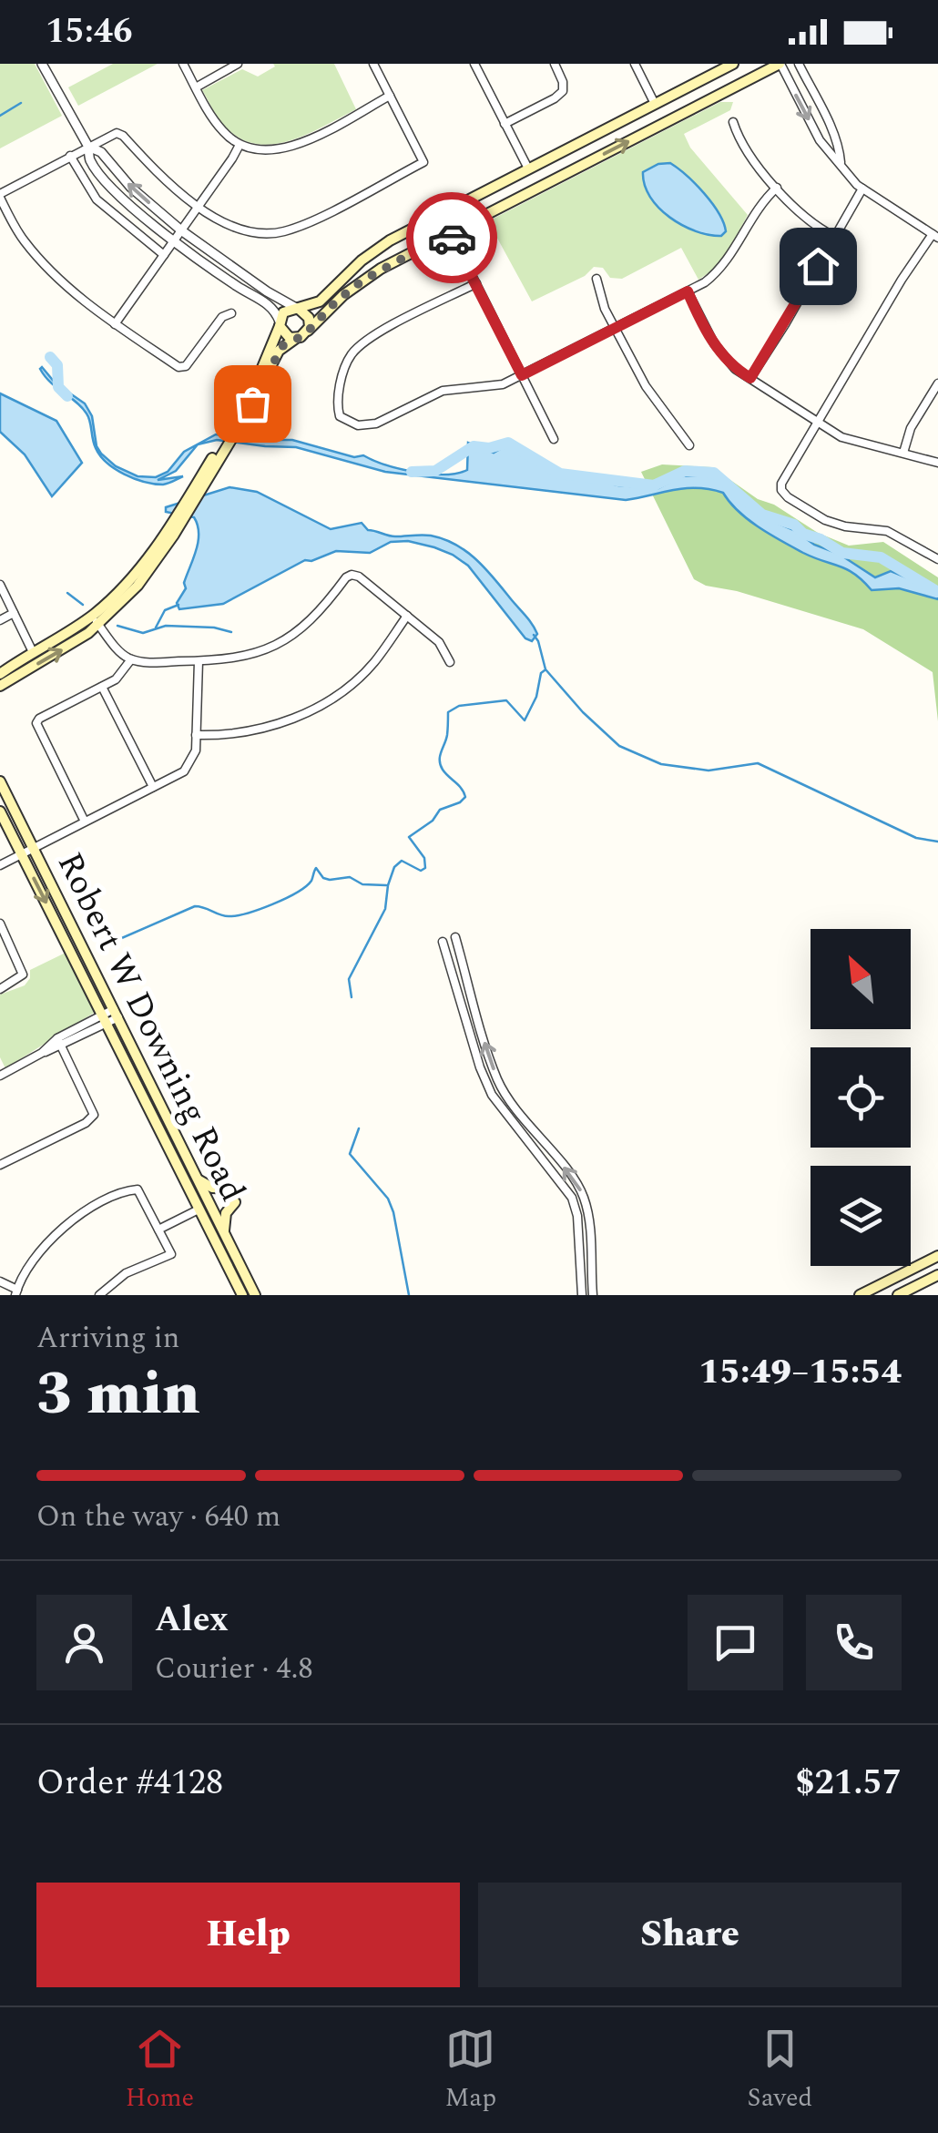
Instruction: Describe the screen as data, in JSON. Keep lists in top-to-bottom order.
{
  "streets": {
    "main road": ["Robert W Downing Road"]
  },
  "north": "top left",
  "page": {
    "status": "15:46",
    "heading": ["3 min", "Arriving in", "15:49–15:54"],
    "panel": [
      "Alex",
      "Courier · 4.8",
      "Order #4128",
      "$21.57"
    ],
    "bar": "On the way · 640 m",
    "buttons": ["Help", "Share"],
    "tabs": ["Home", "Map", "Saved"]
  }
}
